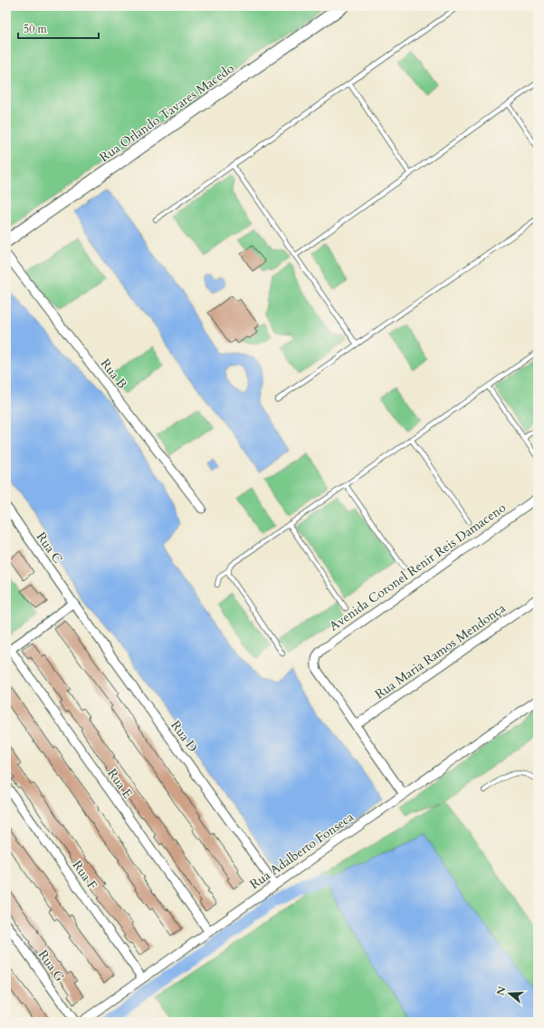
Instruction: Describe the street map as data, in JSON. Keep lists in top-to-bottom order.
{
  "streets": {
    "street": [
      "Rua Orlando Tavares Macedo",
      "Rua B",
      "Rua C",
      "Avenida Coronel Renir Reis Damaceno",
      "Rua Maria Ramos Mendonça",
      "Rua D",
      "Rua E",
      "Rua Adalberto Fonseca",
      "Rua F",
      "Rua G"
    ]
  },
  "crossings": [
    ["Rua C", "Rua D"],
    ["Avenida Coronel Renir Reis Damaceno", "Rua Maria Ramos Mendonça"],
    ["Rua D", "Rua Adalberto Fonseca"],
    ["Rua E", "Rua Adalberto Fonseca"],
    ["Rua Adalberto Fonseca", "Rua F"]
  ],
  "scale_bar": "50 m",
  "north": "left"
}
